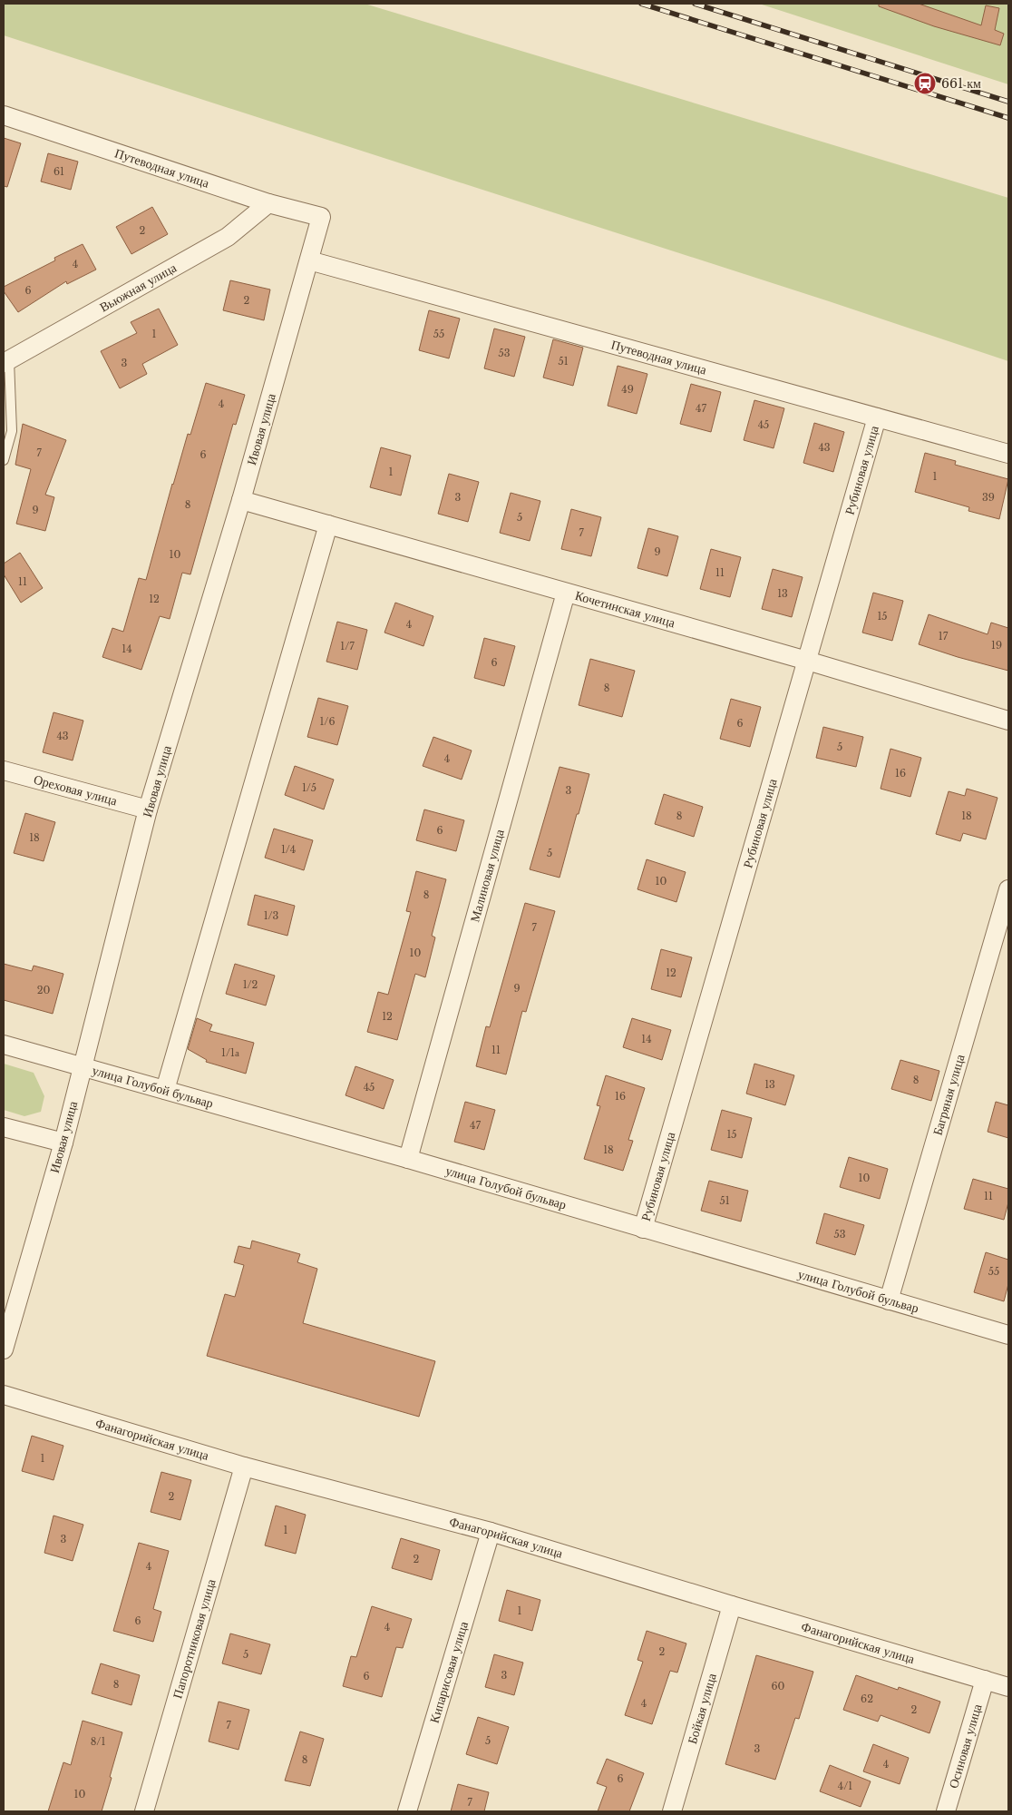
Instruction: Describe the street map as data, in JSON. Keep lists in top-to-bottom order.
{
  "streets": {
    "street": [
      "Путеводная улица",
      "Вьюжная улица",
      "Ивовая улица",
      "Рубиновая улица",
      "Кочетинская улица",
      "Ореховая улица",
      "Малиновая улица",
      "улица Голубой бульвар",
      "Багряная улица",
      "Фанагорийская улица",
      "Папоротниковая улица",
      "Кипарисовая улица",
      "Бойкая улица",
      "Осиновая улица"
    ]
  },
  "crossings": [
    ["Путеводная улица", "Вьюжная улица"],
    ["Путеводная улица", "Ивовая улица"],
    ["Путеводная улица", "Рубиновая улица"],
    ["Ивовая улица", "Кочетинская улица"],
    ["Ивовая улица", "Ореховая улица"],
    ["Ивовая улица", "улица Голубой бульвар"],
    ["Рубиновая улица", "Кочетинская улица"],
    ["Рубиновая улица", "улица Голубой бульвар"],
    ["Кочетинская улица", "Малиновая улица"],
    ["Малиновая улица", "улица Голубой бульвар"],
    ["улица Голубой бульвар", "Багряная улица"],
    ["Фанагорийская улица", "Папоротниковая улица"],
    ["Фанагорийская улица", "Кипарисовая улица"],
    ["Фанагорийская улица", "Бойкая улица"],
    ["Фанагорийская улица", "Осиновая улица"]
  ],
  "places": {
    "station": ["661 км"]
  },
  "house_numbers": [
    "61",
    "2",
    "4",
    "6",
    "2",
    "1",
    "55",
    "53",
    "51",
    "3",
    "49",
    "4",
    "47",
    "45",
    "43",
    "7",
    "6",
    "1",
    "1",
    "3",
    "39",
    "8",
    "9",
    "5",
    "7",
    "9",
    "10",
    "11",
    "11",
    "13",
    "12",
    "15",
    "4",
    "17",
    "19",
    "1/7",
    "14",
    "6",
    "8",
    "1/6",
    "6",
    "43",
    "5",
    "4",
    "16",
    "1/5",
    "3",
    "8",
    "18",
    "6",
    "18",
    "1/4",
    "5",
    "10",
    "8",
    "1/3",
    "7",
    "10",
    "12",
    "1/2",
    "9",
    "20",
    "12",
    "14",
    "11",
    "1/1а",
    "8",
    "13",
    "45",
    "16",
    "47",
    "15",
    "18",
    "10",
    "11",
    "51",
    "53",
    "55",
    "1",
    "2",
    "1",
    "3",
    "2",
    "4",
    "1",
    "6",
    "4",
    "2",
    "5",
    "3",
    "6",
    "8",
    "60",
    "62",
    "4",
    "2",
    "7",
    "5",
    "8/1",
    "3",
    "8",
    "4",
    "6",
    "4/1",
    "10",
    "7"
  ]
}
